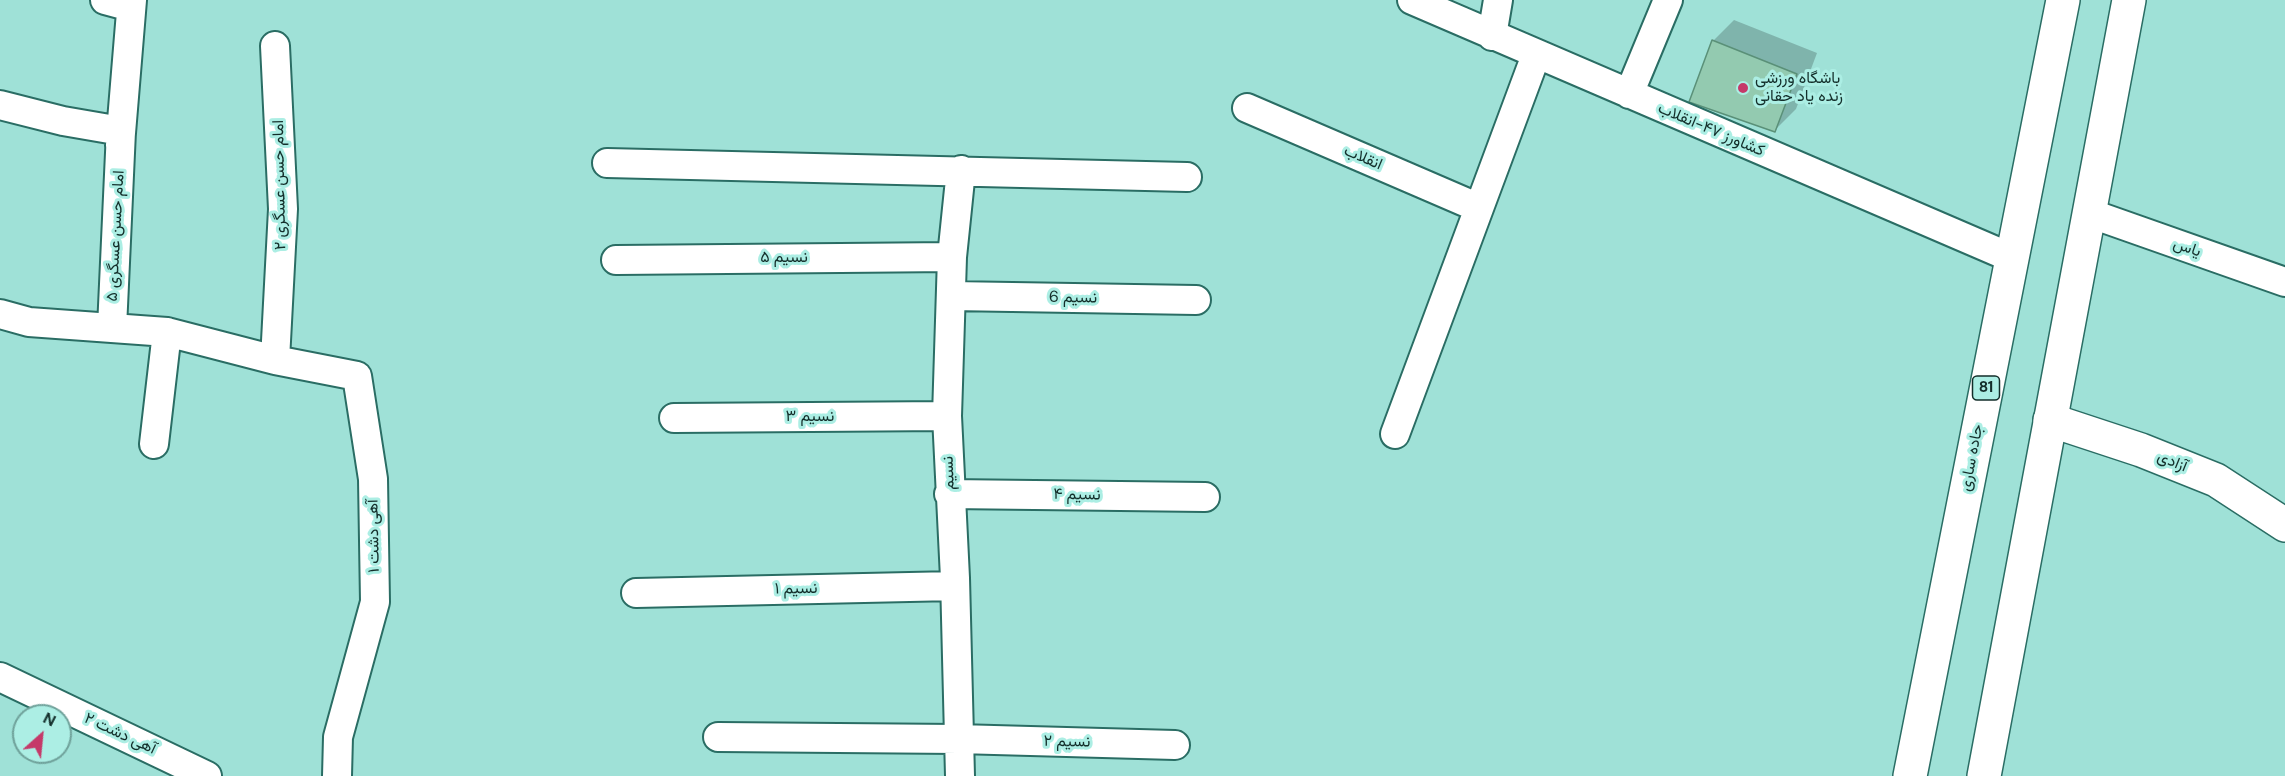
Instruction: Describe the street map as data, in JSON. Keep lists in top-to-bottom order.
{
  "streets": {
    "main road": ["81", "جاده ساری", "آزادی"],
    "street": [
      "کشاورز ۴۷-انقلاب",
      "انقلاب",
      "امام حسن عسگری ۲",
      "امام حسن عسگری ۵",
      "یاس",
      "نسیم ۵",
      "نسیم 6",
      "نسیم ۳",
      "نسیم",
      "نسیم ۴",
      "آهی دشت ۱",
      "نسیم ۱",
      "آهی دشت ۲",
      "نسیم ۲"
    ]
  },
  "crossings": [
    ["کشاورز ۴۷-انقلاب", "جاده ساری"],
    ["امام حسن عسگری ۲", "آهی دشت ۱"],
    ["نسیم ۵", "نسیم"],
    ["نسیم 6", "نسیم"],
    ["نسیم ۳", "نسیم"],
    ["نسیم", "نسیم ۴"],
    ["نسیم", "نسیم ۱"],
    ["نسیم", "نسیم ۲"]
  ],
  "places": ["باشگاه ورزشی زنده یاد حقانی"],
  "north": "top right"
}
